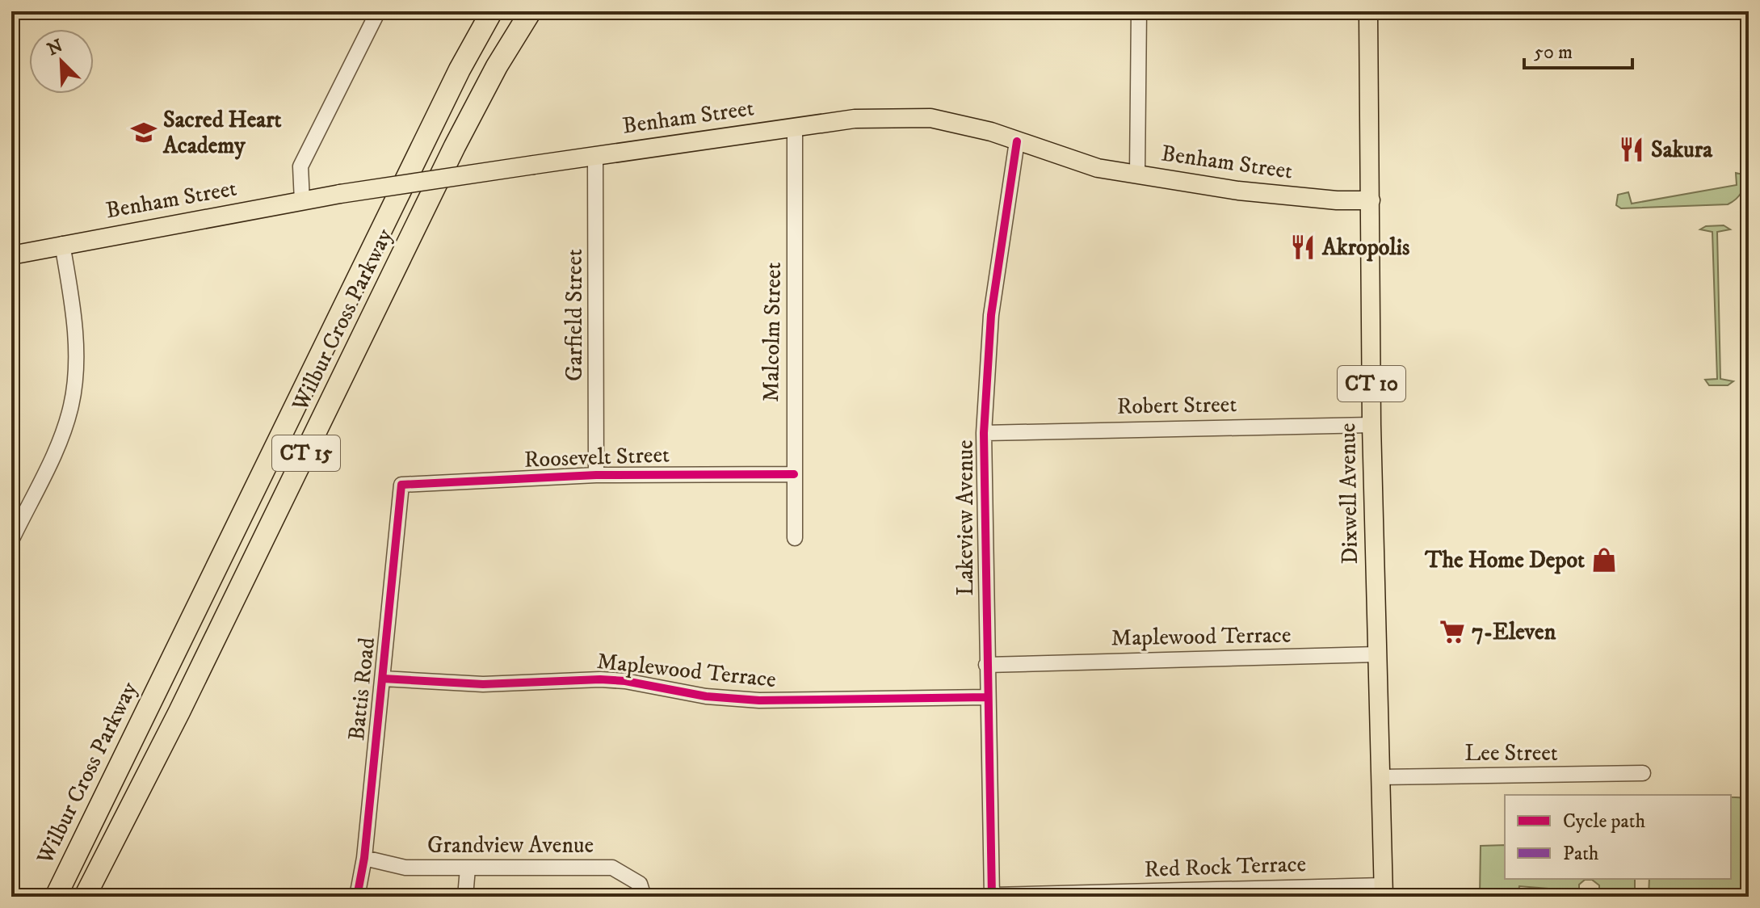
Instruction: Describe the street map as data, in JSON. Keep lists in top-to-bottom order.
{
  "streets": {
    "highway": ["Wilbur Cross Parkway", "CT 15"],
    "main road": ["Benham Street", "CT 10", "Dixwell Avenue"],
    "street": [
      "Garfield Street",
      "Malcolm Street",
      "Robert Street",
      "Roosevelt Street",
      "Lakeview Avenue",
      "Maplewood Terrace",
      "Battis Road",
      "Lee Street",
      "Grandview Avenue",
      "Red Rock Terrace"
    ]
  },
  "crossings": [
    ["Benham Street", "Garfield Street"],
    ["Benham Street", "Malcolm Street"],
    ["Benham Street", "Dixwell Avenue"],
    ["Benham Street", "Lakeview Avenue"],
    ["Garfield Street", "Roosevelt Street"],
    ["Malcolm Street", "Roosevelt Street"],
    ["Robert Street", "Dixwell Avenue"],
    ["Robert Street", "Lakeview Avenue"],
    ["Roosevelt Street", "Battis Road"],
    ["Dixwell Avenue", "Maplewood Terrace"],
    ["Dixwell Avenue", "Lee Street"],
    ["Dixwell Avenue", "Red Rock Terrace"],
    ["Lakeview Avenue", "Maplewood Terrace"],
    ["Lakeview Avenue", "Red Rock Terrace"],
    ["Maplewood Terrace", "Battis Road"],
    ["Battis Road", "Grandview Avenue"]
  ],
  "places": {
    "school or university": ["Sacred Heart Academy"],
    "restaurant": ["Sakura", "Akropolis"],
    "shop": ["The Home Depot"],
    "supermarket": ["7-Eleven"]
  },
  "legend": ["Cycle path", "Path"],
  "scale_bar": "50 m",
  "north": "top left"
}
